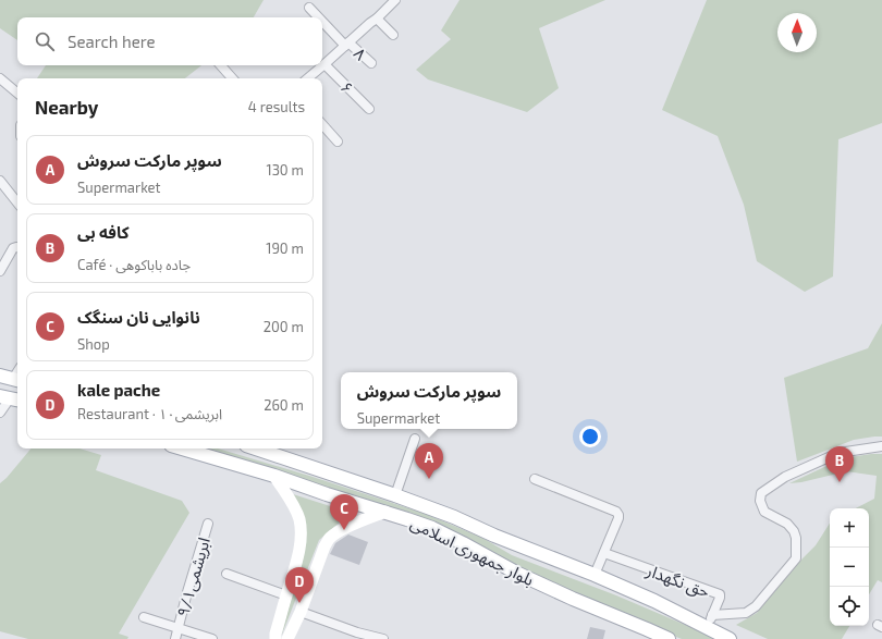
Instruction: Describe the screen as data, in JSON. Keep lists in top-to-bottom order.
{
  "streets": {
    "main road": ["بلوار جمهوری اسلامی"],
    "street": [
      "۸",
      "۶",
      "۹/۱ابریشمی",
      "حق نگهدار"
    ]
  },
  "crossings": [
    ["بلوار جمهوری اسلامی", "حق نگهدار"]
  ],
  "north": "top",
  "page": {
    "search": "Search here",
    "heading": ["Nearby", "4 results"],
    "list": [
      {
        "mark": "A",
        "name": "سوپر مارکت سروش",
        "note": "Supermarket",
        "value": "130 m"
      },
      {
        "mark": "B",
        "name": "کافه بی",
        "note": "Café · جاده باباکوهی",
        "value": "190 m"
      },
      {
        "mark": "C",
        "name": "نانوایی نان سنگک",
        "note": "Shop",
        "value": "200 m"
      },
      {
        "mark": "D",
        "name": "kale pache",
        "note": "Restaurant · ابریشمی۱۰",
        "value": "260 m"
      }
    ],
    "popup": ["سوپر مارکت سروش", "Supermarket"],
    "pins": [
      "A",
      "B",
      "C",
      "D"
    ],
    "map_buttons": ["+", "−"]
  }
}
